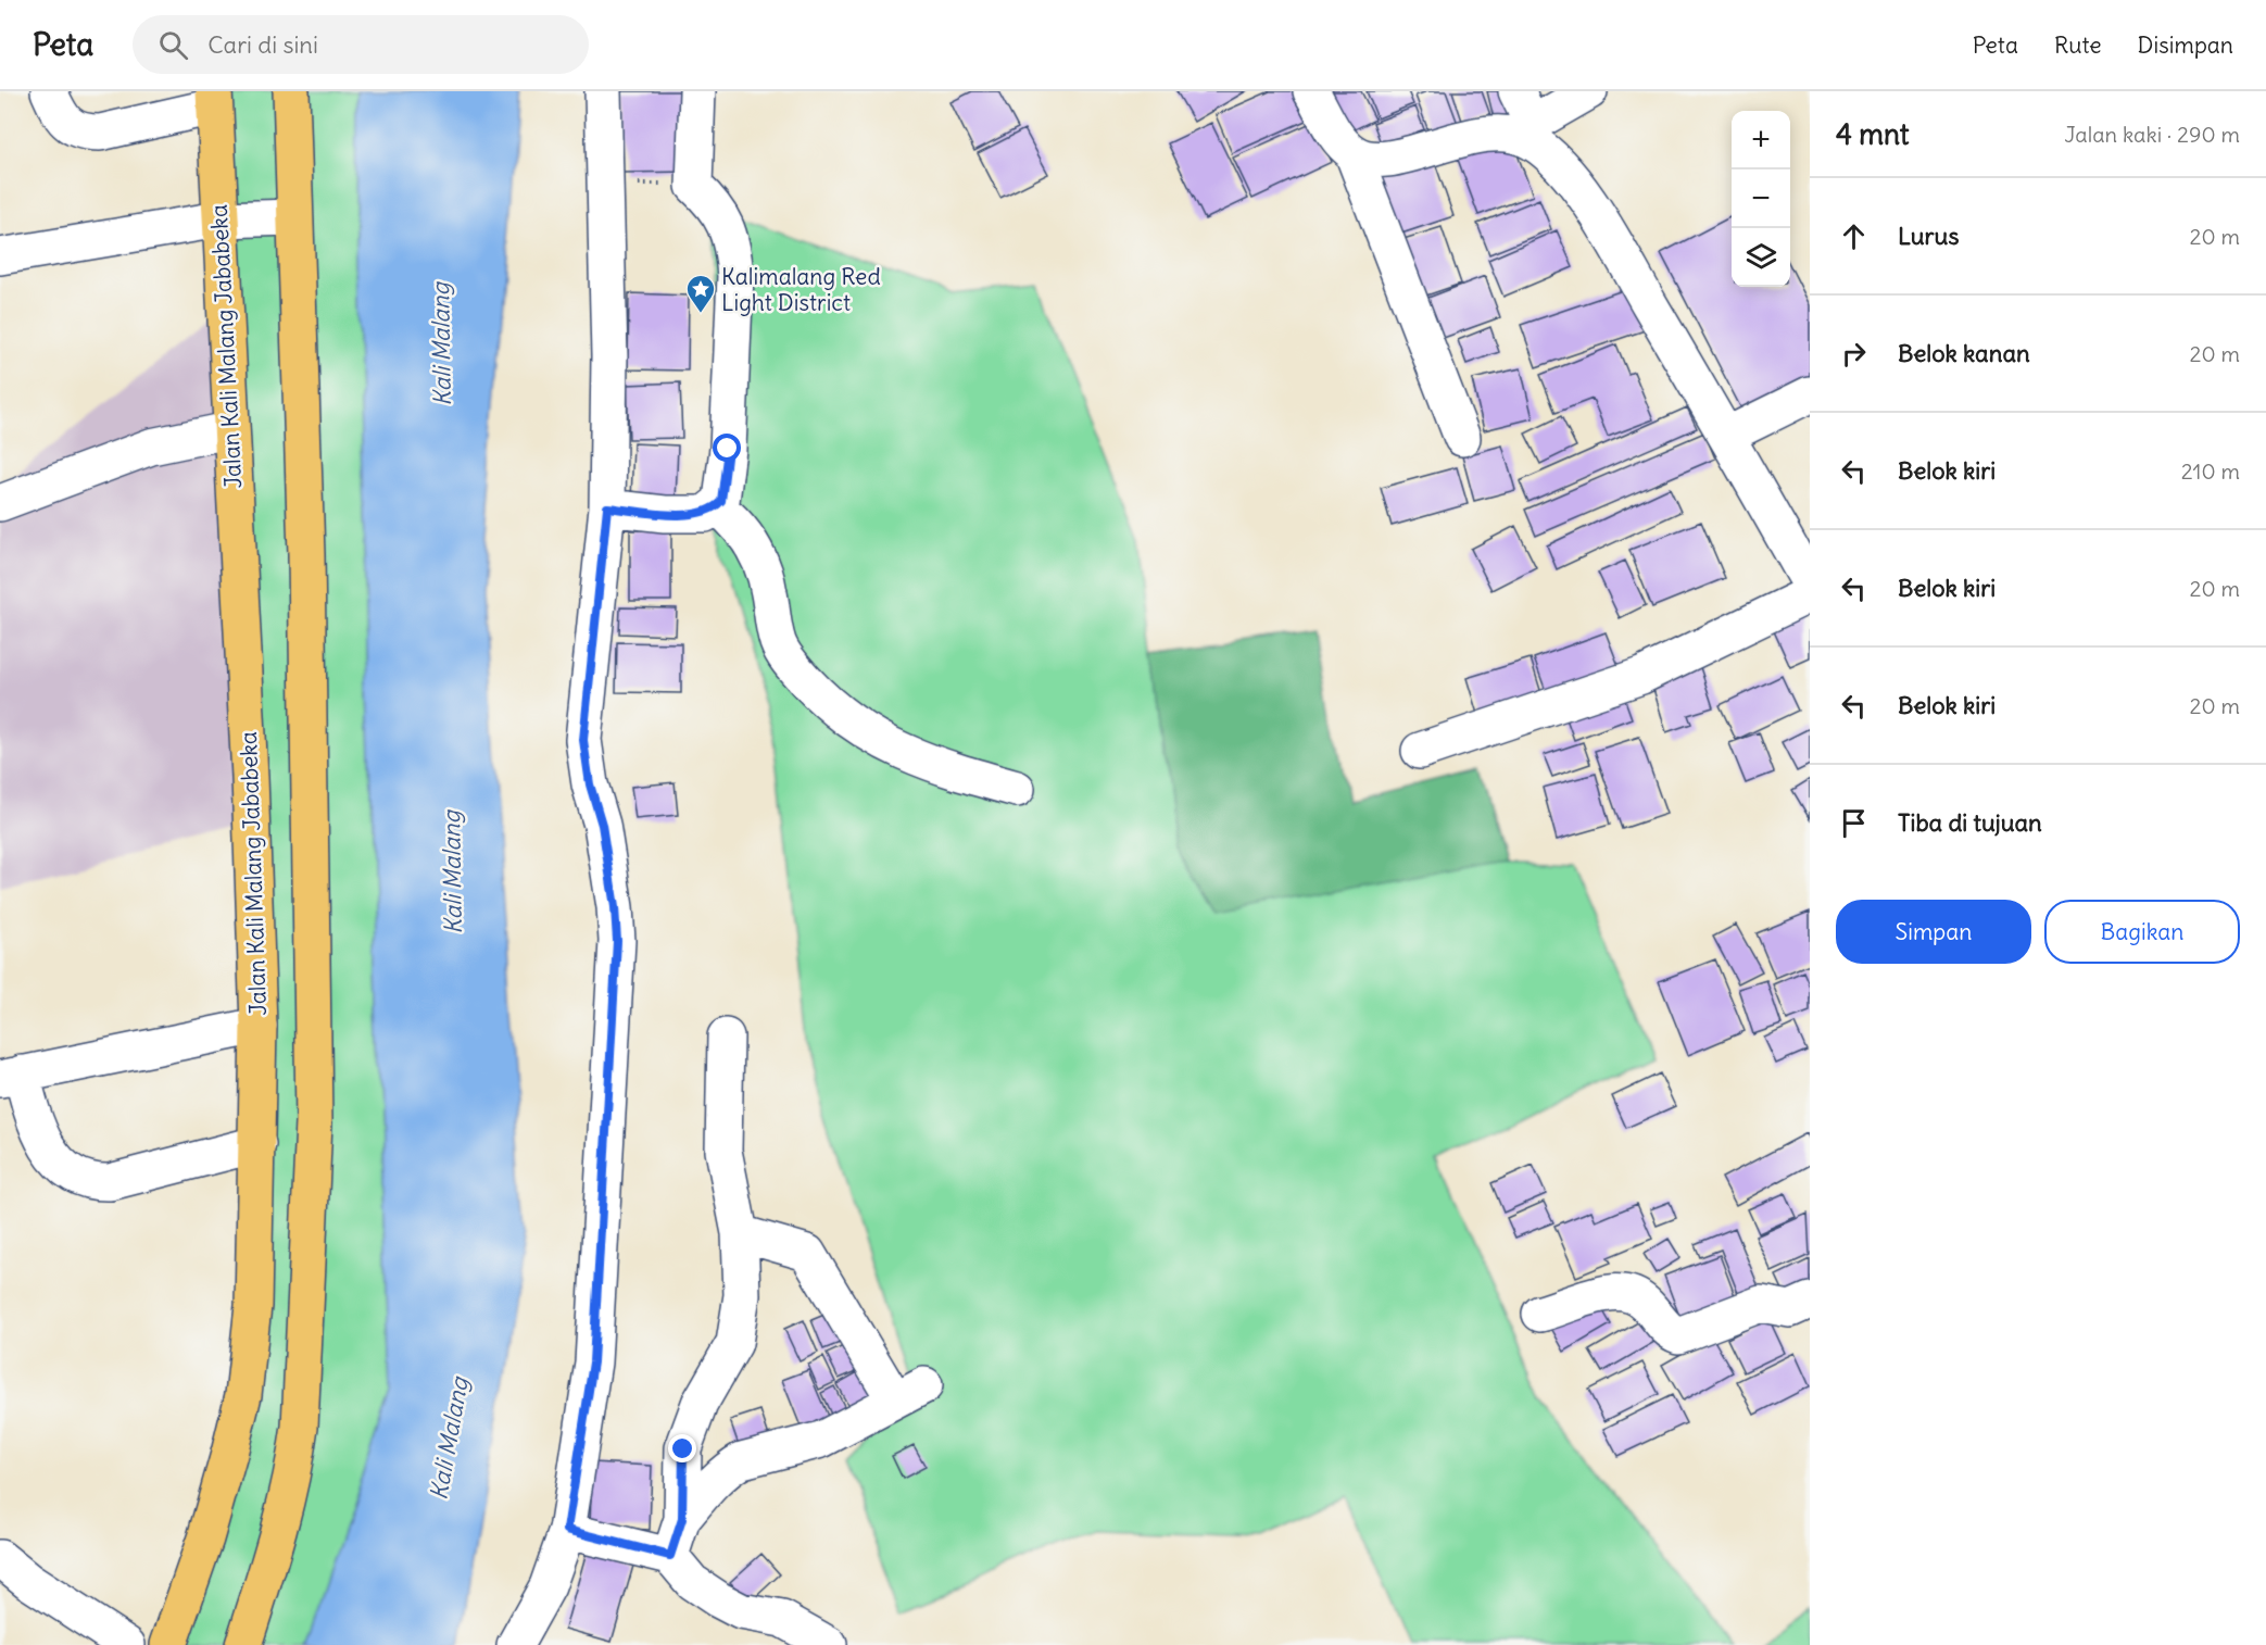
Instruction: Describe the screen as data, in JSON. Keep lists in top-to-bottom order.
{
  "streets": {
    "main road": ["Jalan Kali Malang Jababeka"]
  },
  "water": ["Kali Malang"],
  "places": {
    "place": ["Kalimalang Red Light District"]
  },
  "page": {
    "header": "Peta",
    "search": "Cari di sini",
    "nav": ["Peta", "Rute", "Disimpan"],
    "heading": ["4 mnt", "Jalan kaki · 290 m"],
    "map_buttons": ["+", "−"],
    "list": [
      ["Lurus", "20 m"],
      ["Belok kanan", "20 m"],
      ["Belok kiri", "210 m"],
      ["Belok kiri", "20 m"],
      ["Belok kiri", "20 m"],
      "Tiba di tujuan"
    ],
    "buttons": ["Simpan", "Bagikan"]
  }
}
